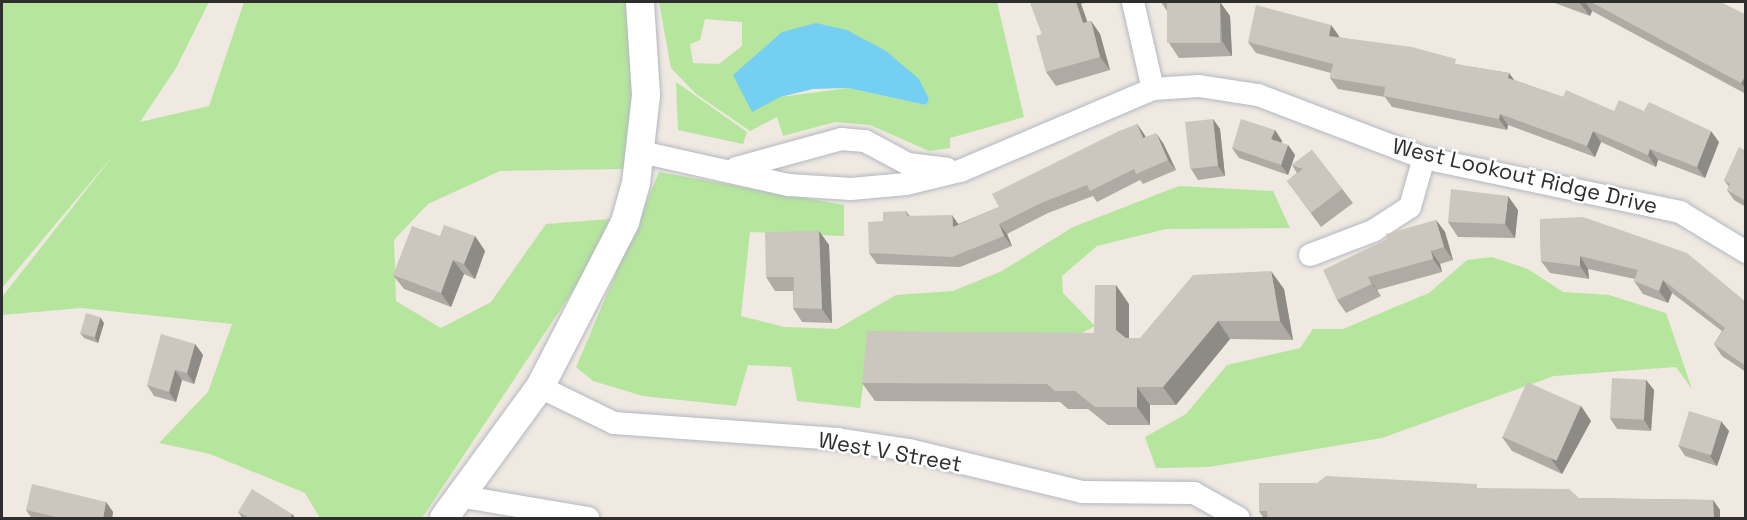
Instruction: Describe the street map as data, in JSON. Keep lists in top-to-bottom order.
{
  "streets": {
    "street": ["West Lookout Ridge Drive", "West V Street"]
  }
}
